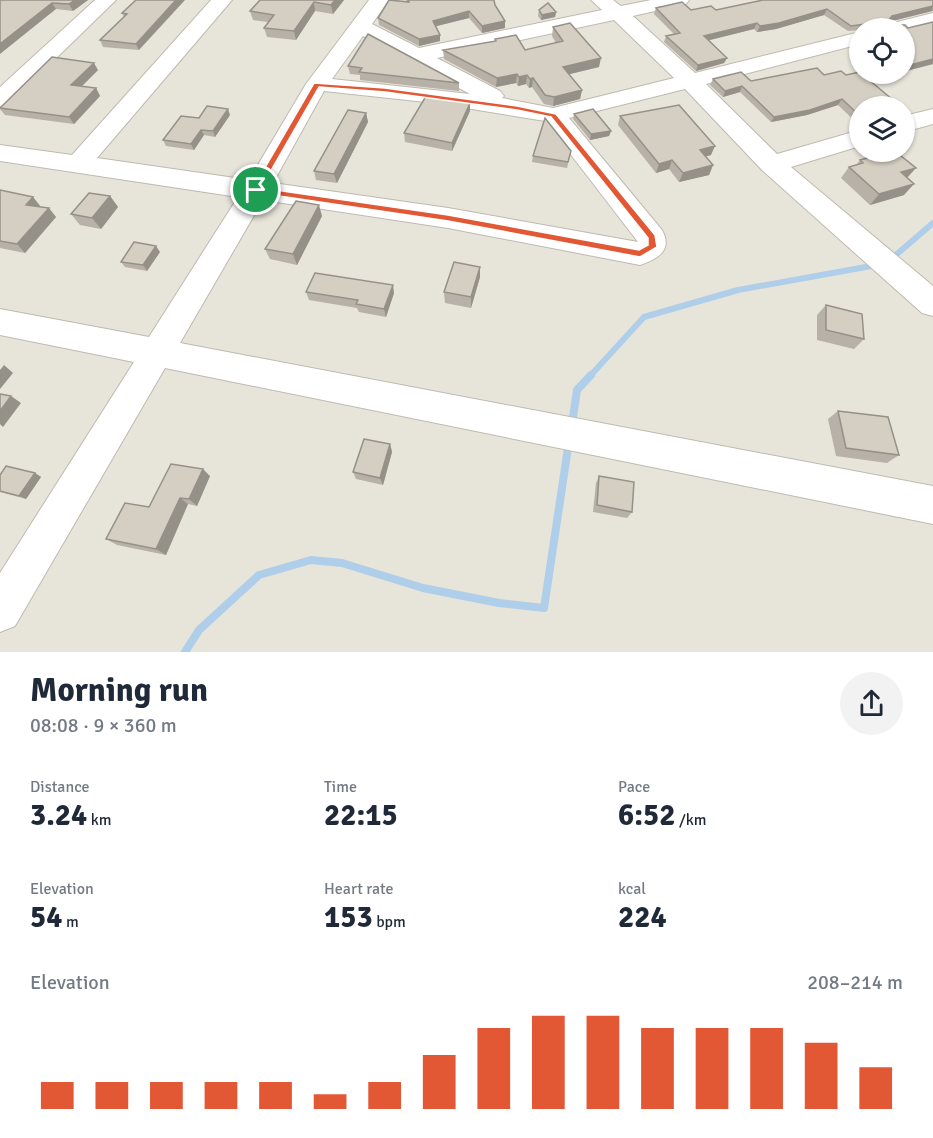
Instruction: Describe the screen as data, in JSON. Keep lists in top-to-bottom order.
{
  "page": {
    "heading": ["Morning run", "08:08 · 9 × 360 m"],
    "stats": [
      ["Distance", "3.24 km"],
      ["Time", "22:15"],
      ["Pace", "6:52 /km"],
      ["Elevation", "54 m"],
      ["Heart rate", "153 bpm"],
      ["kcal", "224"]
    ],
    "chart": ["Elevation", "208–214 m"]
  }
}
